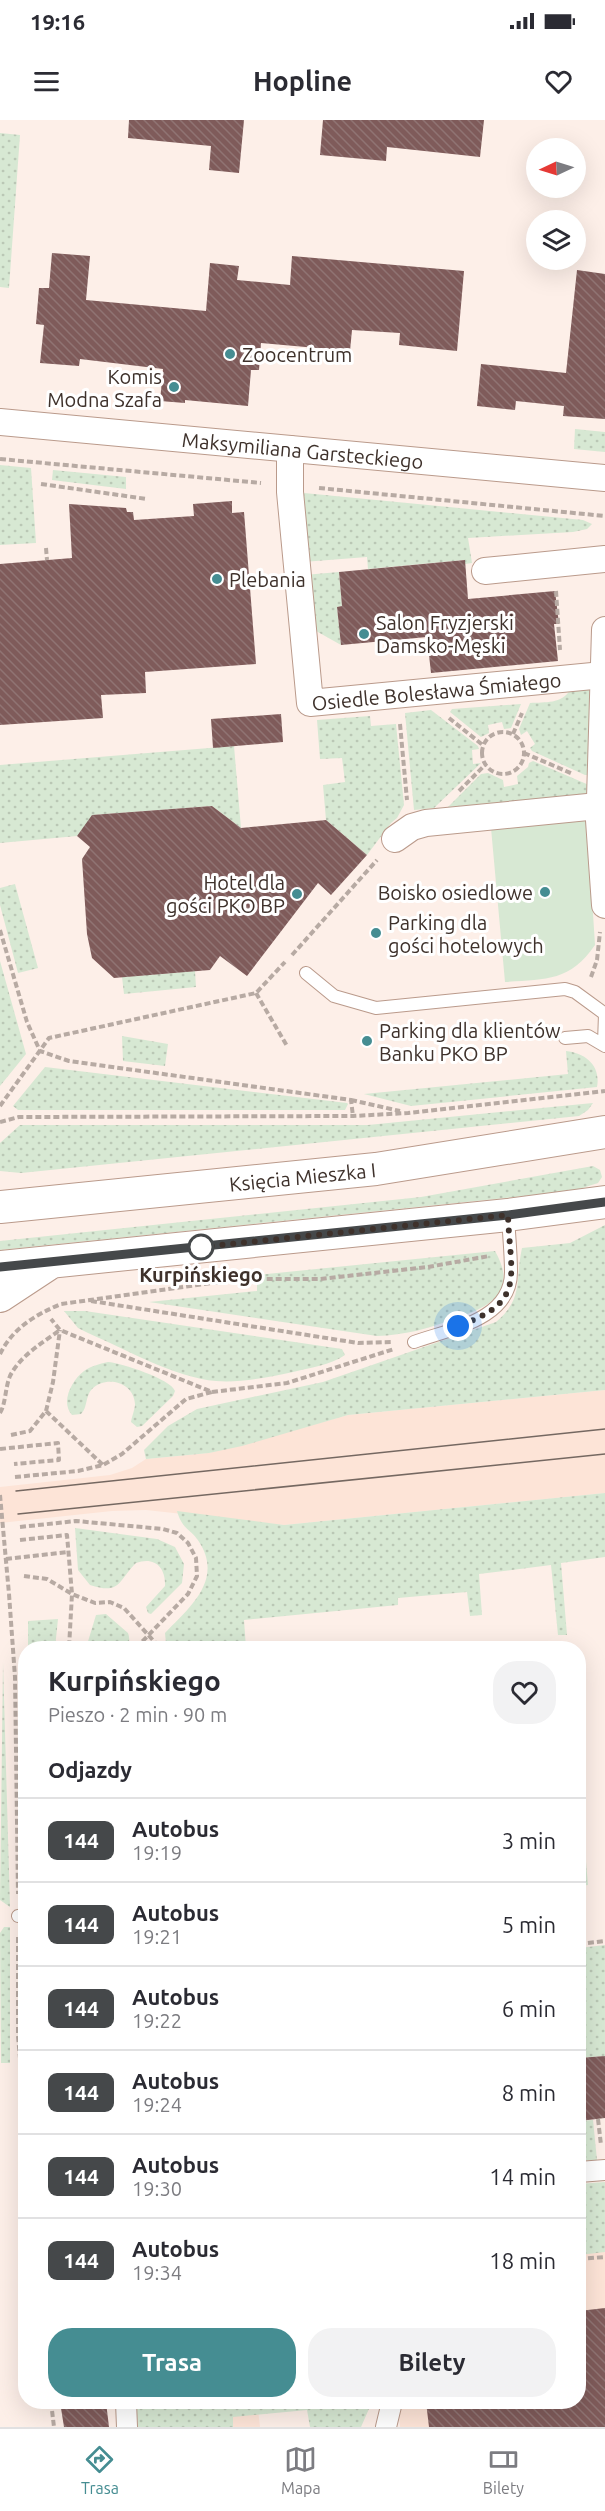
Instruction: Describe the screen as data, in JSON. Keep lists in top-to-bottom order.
{
  "streets": {
    "street": ["Maksymiliana Garsteckiego", "Osiedle Bolesława Śmiałego", "Księcia Mieszka I"]
  },
  "crossings": [
    ["Maksymiliana Garsteckiego", "Osiedle Bolesława Śmiałego"]
  ],
  "places": [
    "Zoocentrum",
    "Komis Modna Szafa",
    "Plebania",
    "Salon Fryzjerski Damsko-Męski",
    "Boisko osiedlowe",
    "Hotel dla gości PKO BP",
    "Parking dla gości hotelowych",
    "Parking dla klientów Banku PKO BP",
    "Kurpińskiego"
  ],
  "lines": ["bus line 144"],
  "north": "left",
  "page": {
    "status": "19:16",
    "header": "Hopline",
    "heading": [
      ["Kurpińskiego", "Pieszo · 2 min · 90 m"],
      "Odjazdy"
    ],
    "list": [
      {
        "mark": "144",
        "name": "Autobus",
        "note": "19:19",
        "value": "3 min"
      },
      {
        "mark": "144",
        "name": "Autobus",
        "note": "19:21",
        "value": "5 min"
      },
      {
        "mark": "144",
        "name": "Autobus",
        "note": "19:22",
        "value": "6 min"
      },
      {
        "mark": "144",
        "name": "Autobus",
        "note": "19:24",
        "value": "8 min"
      },
      {
        "mark": "144",
        "name": "Autobus",
        "note": "19:30",
        "value": "14 min"
      },
      {
        "mark": "144",
        "name": "Autobus",
        "note": "19:34",
        "value": "18 min"
      }
    ],
    "buttons": ["Trasa", "Bilety"],
    "tabs": ["Trasa", "Mapa", "Bilety"]
  }
}
